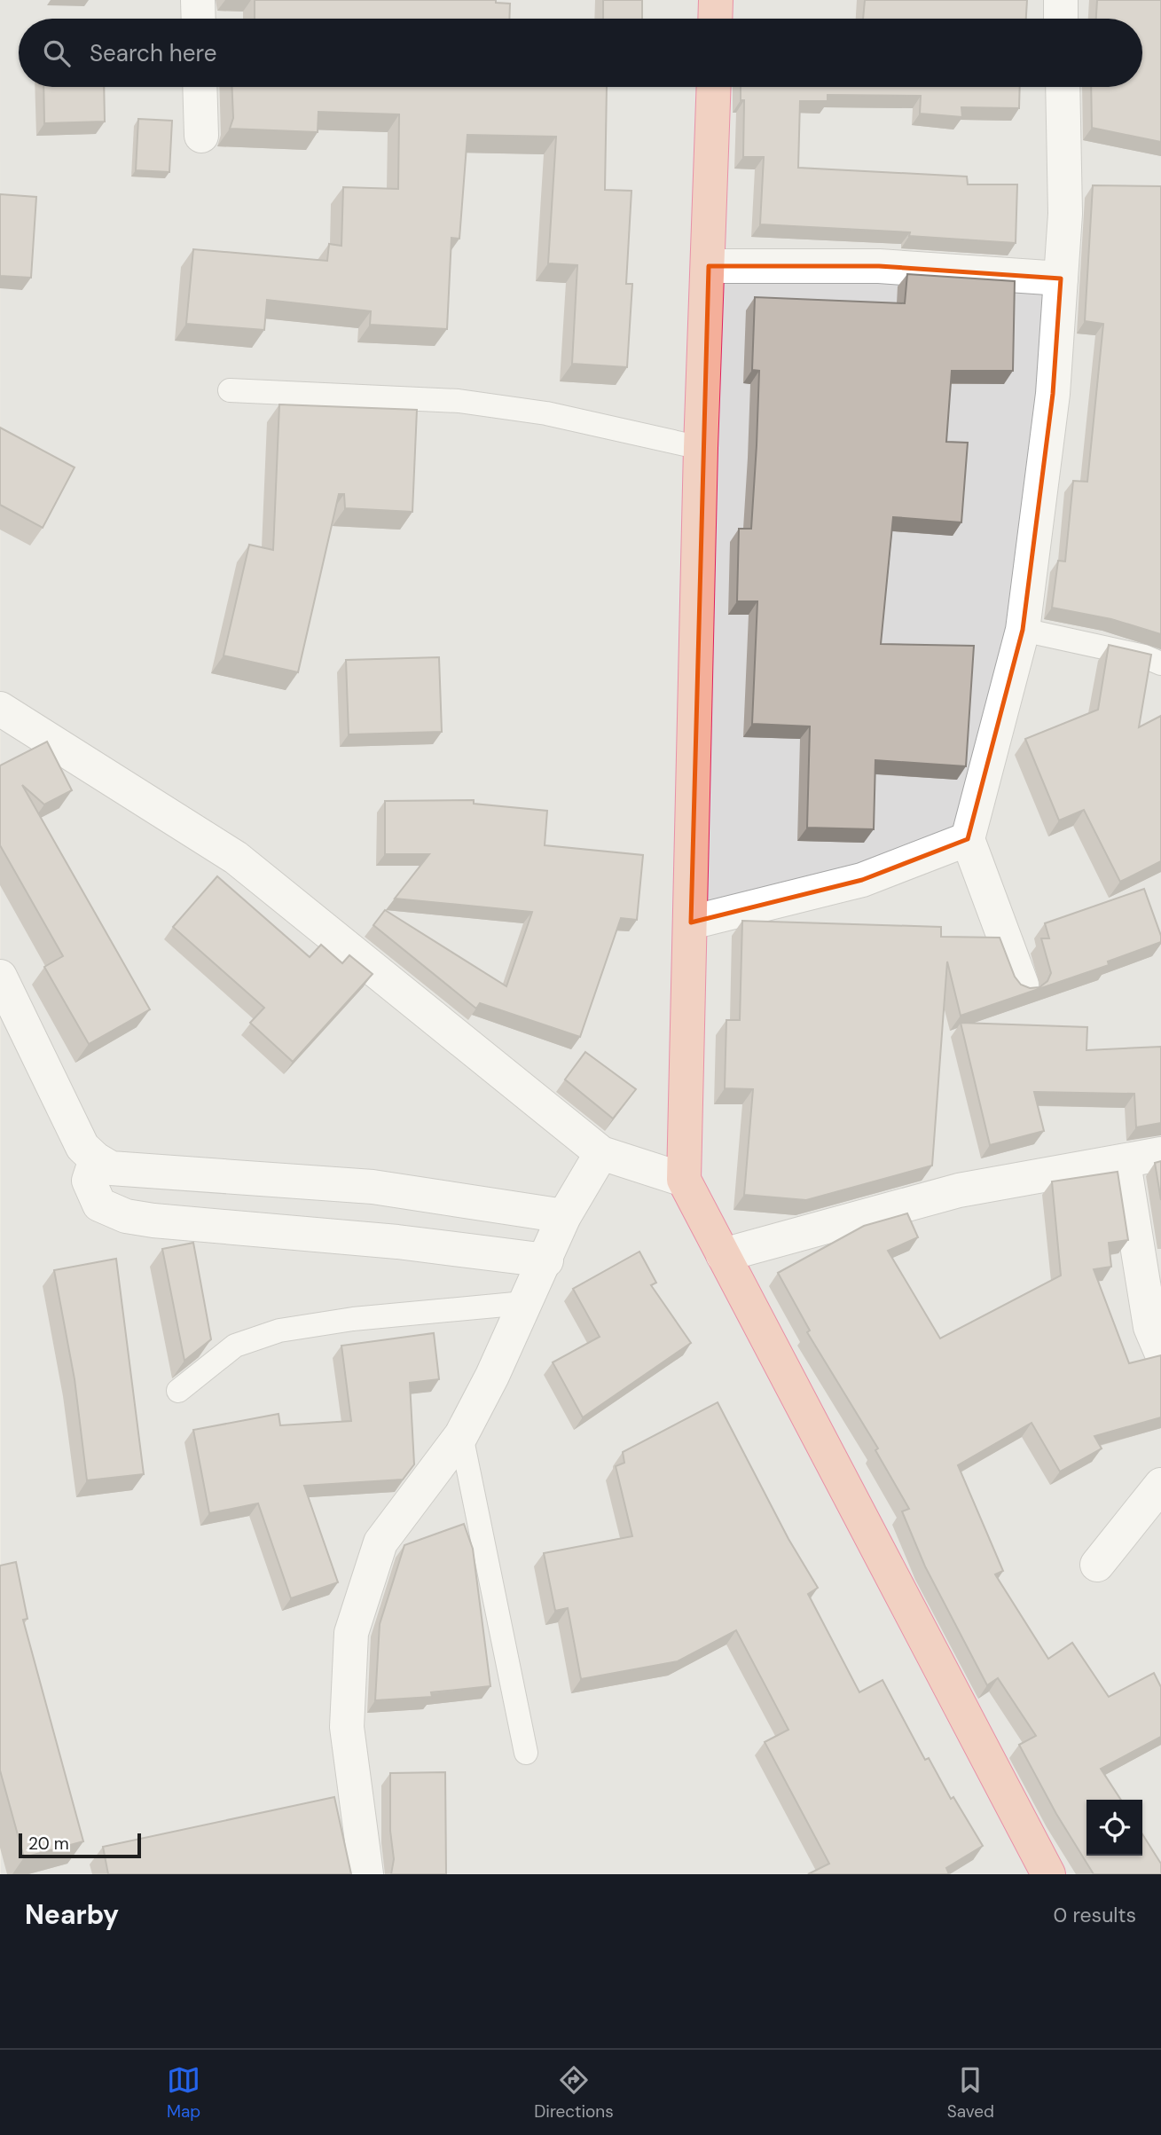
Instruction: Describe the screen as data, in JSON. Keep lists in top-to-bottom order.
{
  "scale_bar": "20 m",
  "page": {
    "search": "Search here",
    "scale": "20 m",
    "heading": ["Nearby", "0 results"],
    "nav": ["Map", "Directions", "Saved"]
  }
}
